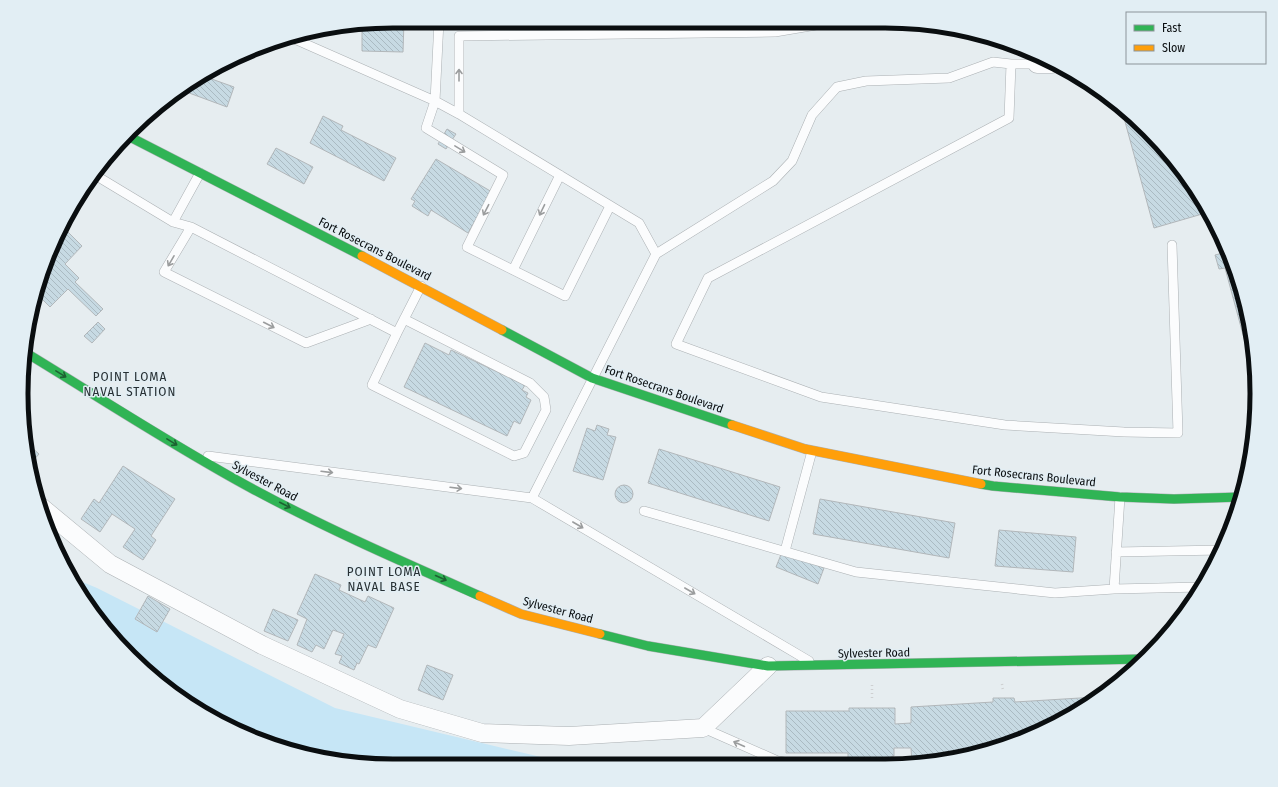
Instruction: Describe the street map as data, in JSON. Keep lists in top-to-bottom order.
{
  "streets": {
    "street": ["Fort Rosecrans Boulevard", "Sylvester Road"]
  },
  "one_way": ["Sylvester Road"],
  "districts": ["POINT LOMA NAVAL STATION", "POINT LOMA NAVAL BASE"],
  "legend": ["Fast", "Slow"]
}
